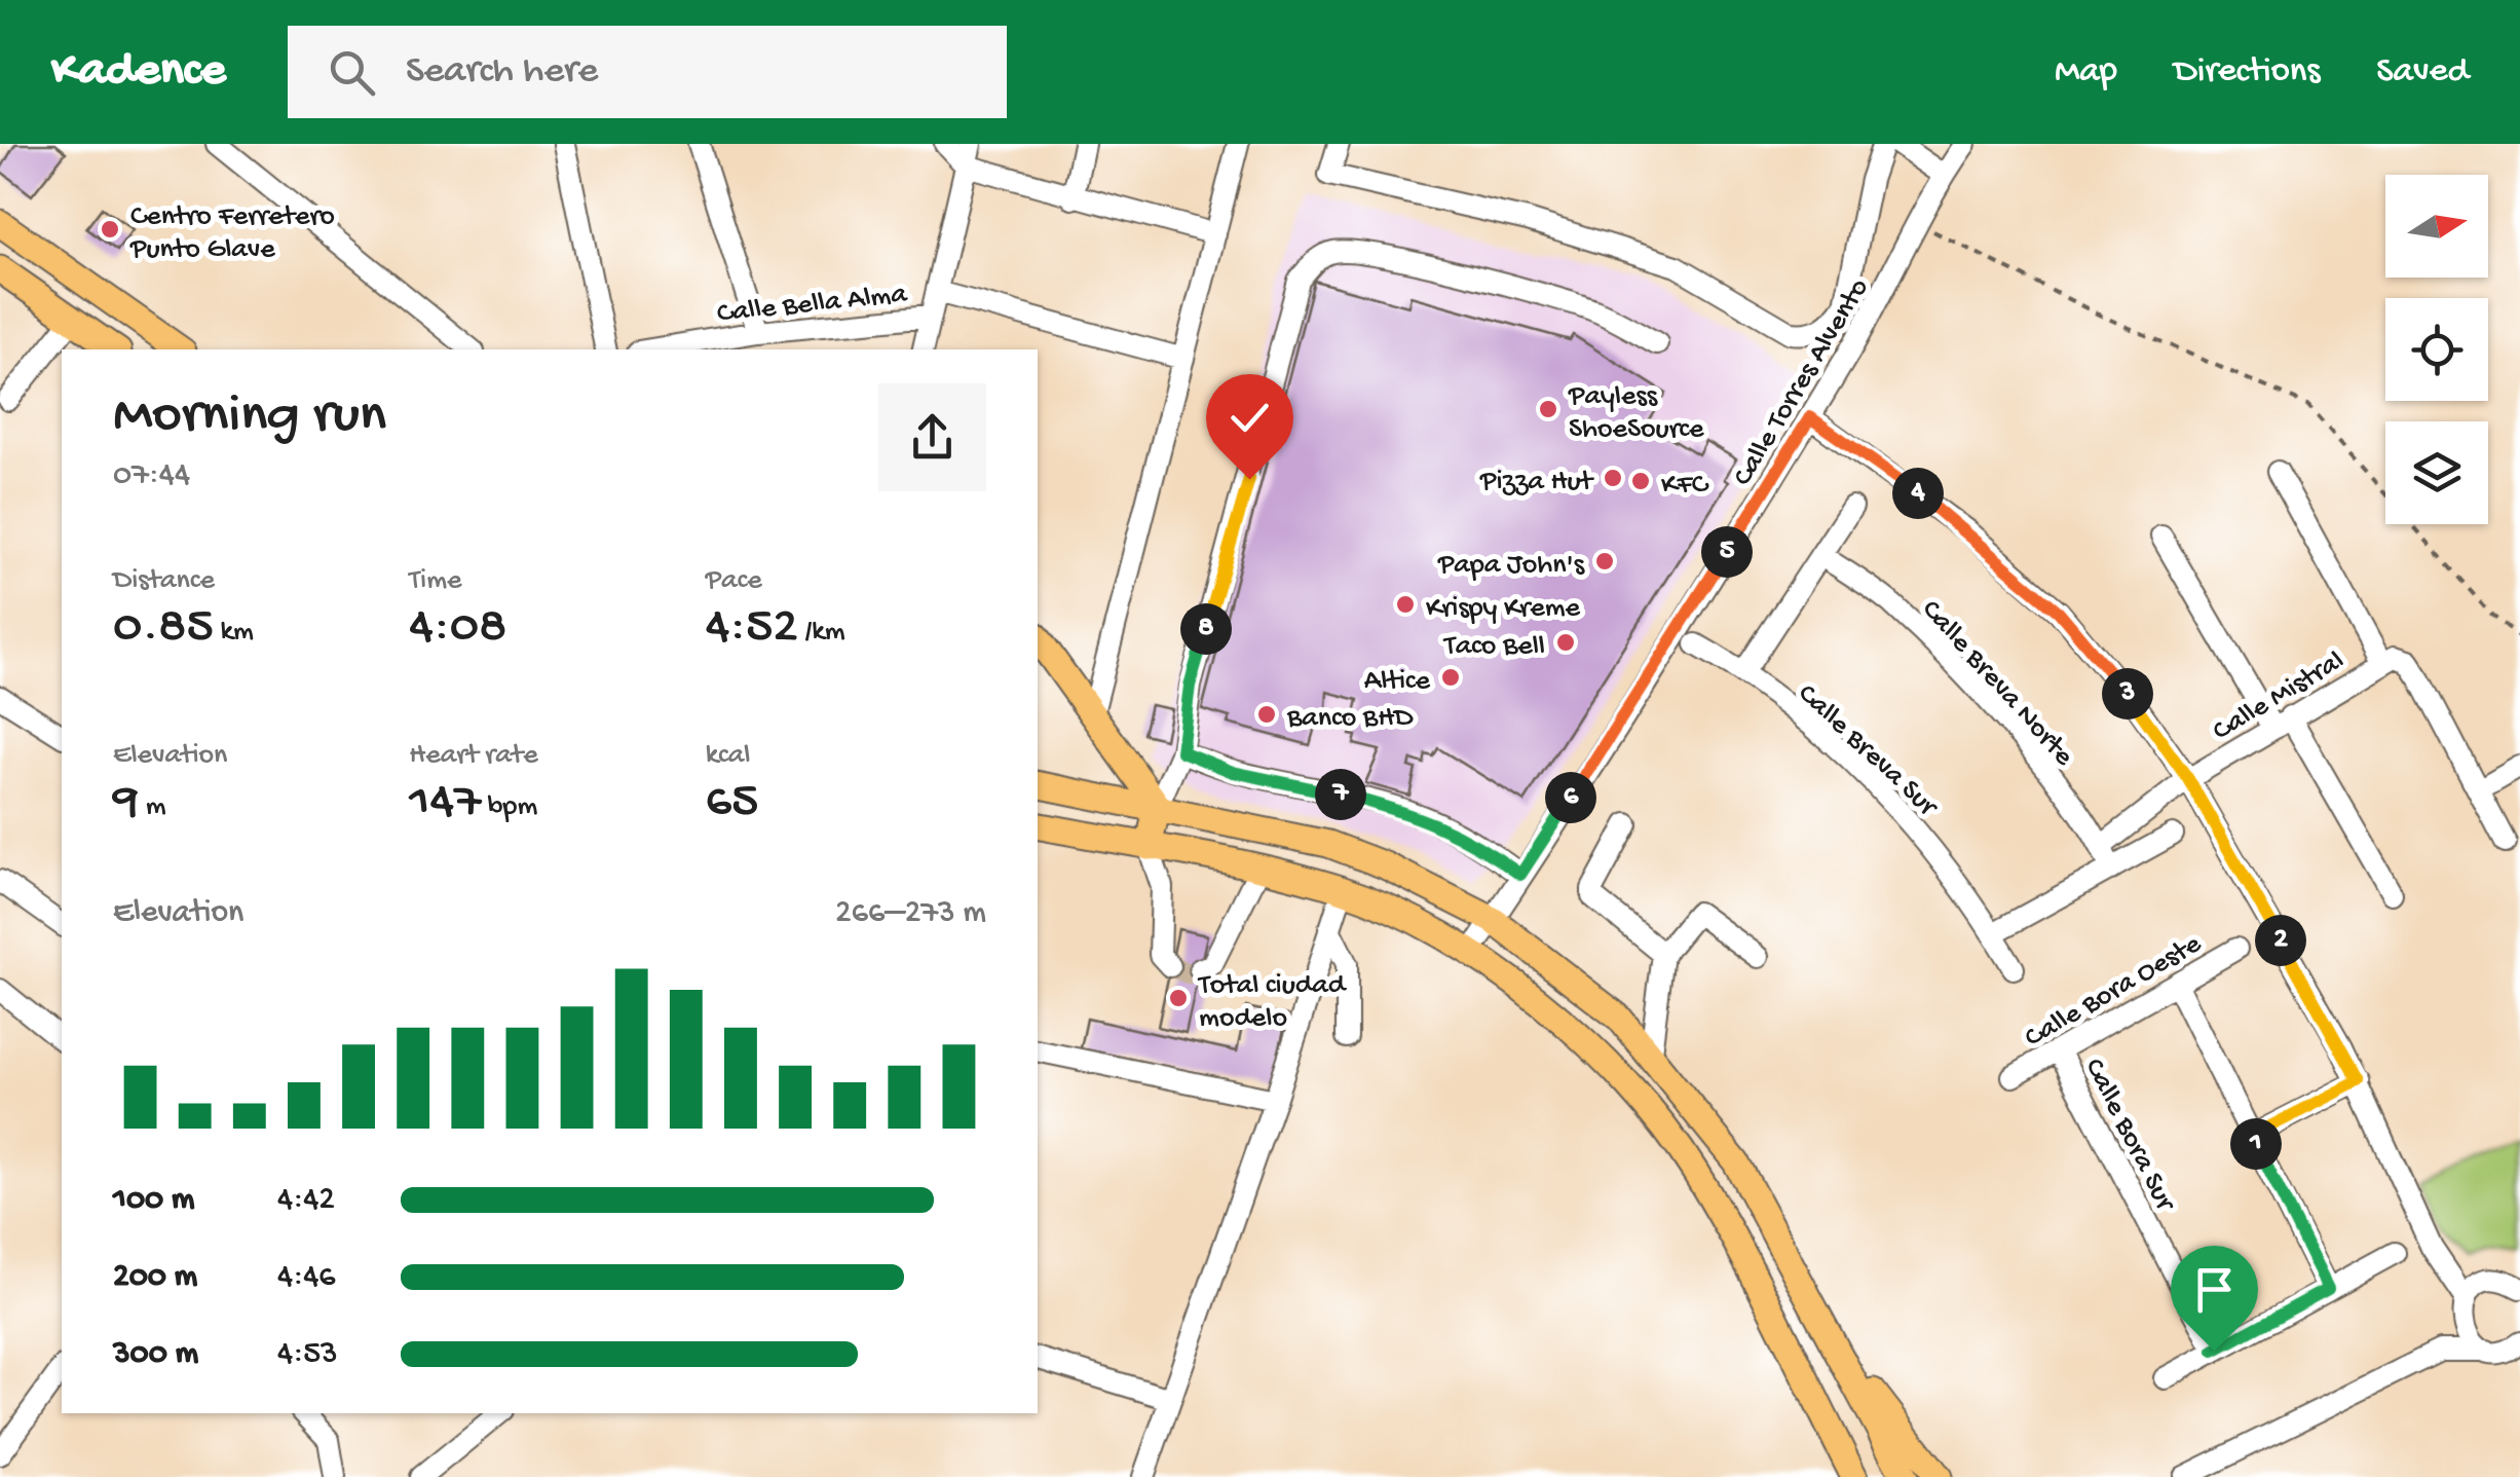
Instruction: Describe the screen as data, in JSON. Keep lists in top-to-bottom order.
{
  "streets": {
    "street": [
      "Calle Bella Alma",
      "Calle Torres Alvento",
      "Calle Breva Norte",
      "Calle Mistral",
      "Calle Breva Sur",
      "Calle Bora Oeste",
      "Calle Bora Sur"
    ]
  },
  "crossings": [
    ["Calle Breva Norte", "Calle Mistral"],
    ["Calle Bora Oeste", "Calle Bora Sur"]
  ],
  "places": [
    "Centro Ferretero Punto Glave",
    "Payless ShoeSource",
    "Pizza Hut",
    "KFC",
    "Papa John's",
    "Krispy Kreme",
    "Taco Bell",
    "Altice",
    "Banco BHD",
    "Total ciudad modelo"
  ],
  "north": "right",
  "page": {
    "header": "Kadence",
    "search": "Search here",
    "nav": ["Map", "Directions", "Saved"],
    "heading": ["Morning run", "07:44"],
    "pins": [
      "4",
      "5",
      "8",
      "3",
      "7",
      "6",
      "2",
      "1"
    ],
    "stats": [
      ["Distance", "0.85 km"],
      ["Time", "4:08"],
      ["Pace", "4:52 /km"],
      ["Elevation", "9 m"],
      ["Heart rate", "147 bpm"],
      ["kcal", "65"]
    ],
    "chart": ["Elevation", "266–273 m"],
    "list": [
      {
        "name": "100 m",
        "note": "4:42"
      },
      {
        "name": "200 m",
        "note": "4:46"
      },
      {
        "name": "300 m",
        "note": "4:53"
      }
    ]
  }
}
